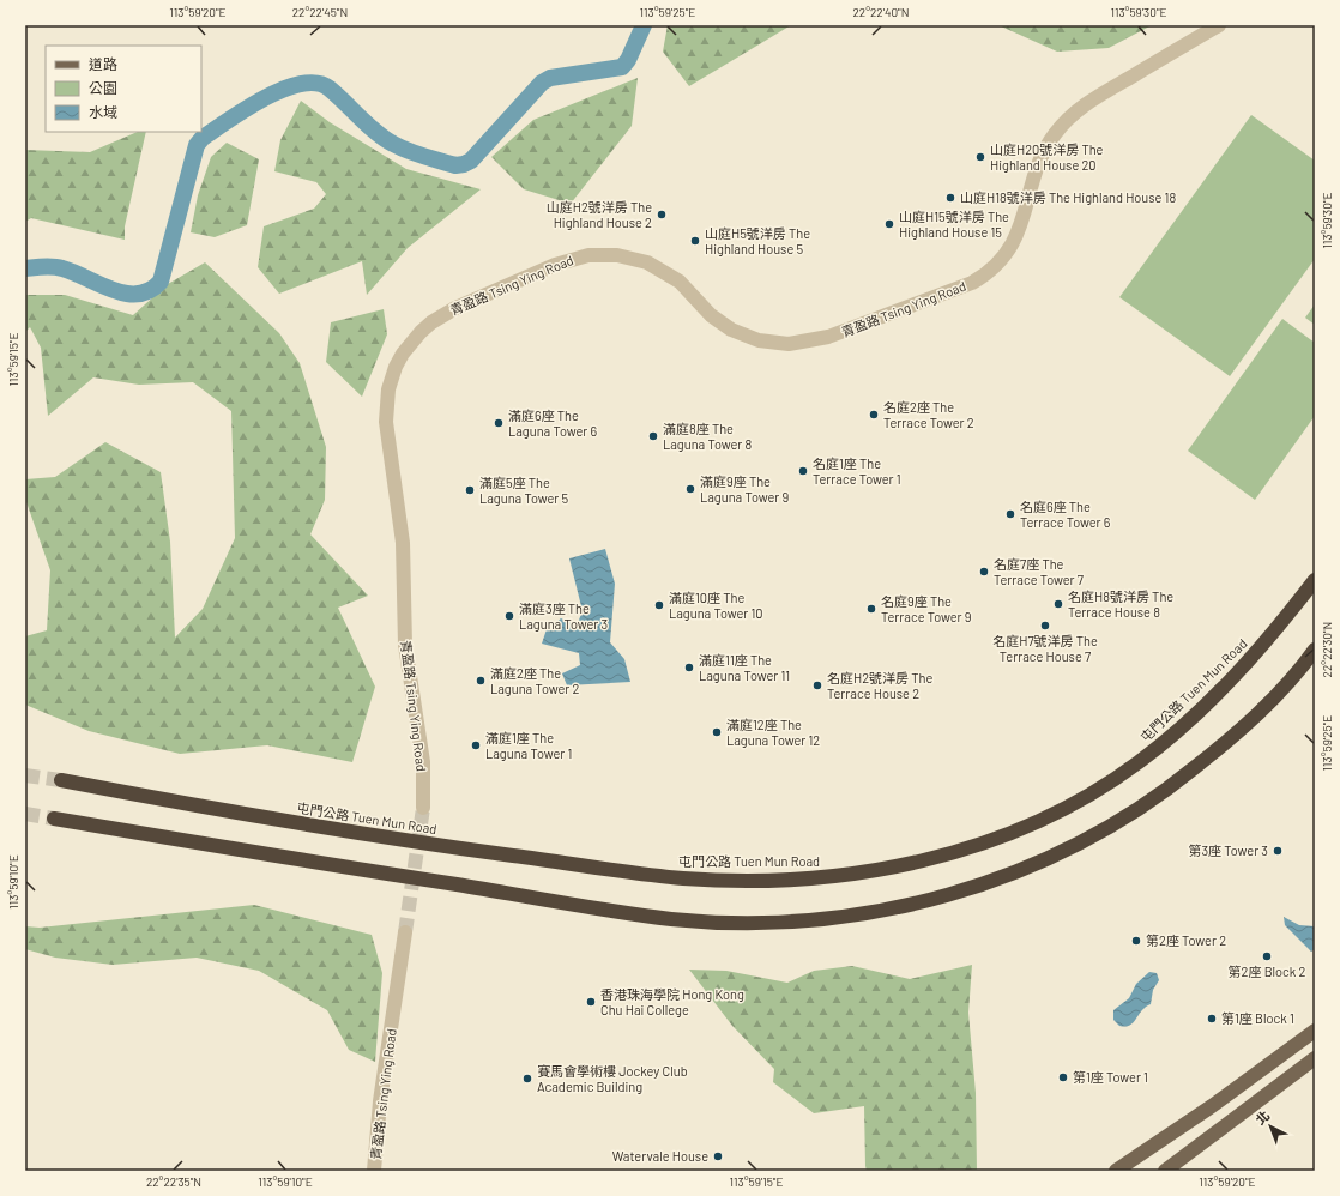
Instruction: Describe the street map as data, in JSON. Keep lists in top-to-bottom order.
{
  "streets": {
    "highway": ["屯門公路 Tuen Mun Road"],
    "street": ["青盈路 Tsing Ying Road"]
  },
  "places": [
    "山庭H20號洋房 The Highland House 20",
    "山庭H18號洋房 The Highland House 18",
    "山庭H2號洋房 The Highland House 2",
    "山庭H15號洋房 The Highland House 15",
    "山庭H5號洋房 The Highland House 5",
    "名庭2座 The Terrace Tower 2",
    "滿庭6座 The Laguna Tower 6",
    "滿庭8座 The Laguna Tower 8",
    "名庭1座 The Terrace Tower 1",
    "滿庭9座 The Laguna Tower 9",
    "滿庭5座 The Laguna Tower 5",
    "名庭6座 The Terrace Tower 6",
    "名庭7座 The Terrace Tower 7",
    "名庭H8號洋房 The Terrace House 8",
    "滿庭10座 The Laguna Tower 10",
    "名庭9座 The Terrace Tower 9",
    "滿庭3座 The Laguna Tower 3",
    "名庭H7號洋房 The Terrace House 7",
    "滿庭11座 The Laguna Tower 11",
    "滿庭2座 The Laguna Tower 2",
    "名庭H2號洋房 The Terrace House 2",
    "滿庭12座 The Laguna Tower 12",
    "滿庭1座 The Laguna Tower 1",
    "第3座 Tower 3",
    "第2座 Tower 2",
    "第2座 Block 2",
    "香港珠海學院 Hong Kong Chu Hai College",
    "第1座 Block 1",
    "第1座 Tower 1",
    "賽馬會學術樓 Jockey Club Academic Building",
    "Watervale House"
  ],
  "legend": ["道路", "公園", "水域"],
  "north": "top left",
  "coordinates": [
    "113°59'20\"E",
    "22°22'45\"N",
    "113°59'25\"E",
    "22°22'40\"N",
    "113°59'30\"E",
    "113°59'15\"E",
    "22°22'30\"N",
    "113°59'10\"E",
    "22°22'35\"N"
  ]
}
